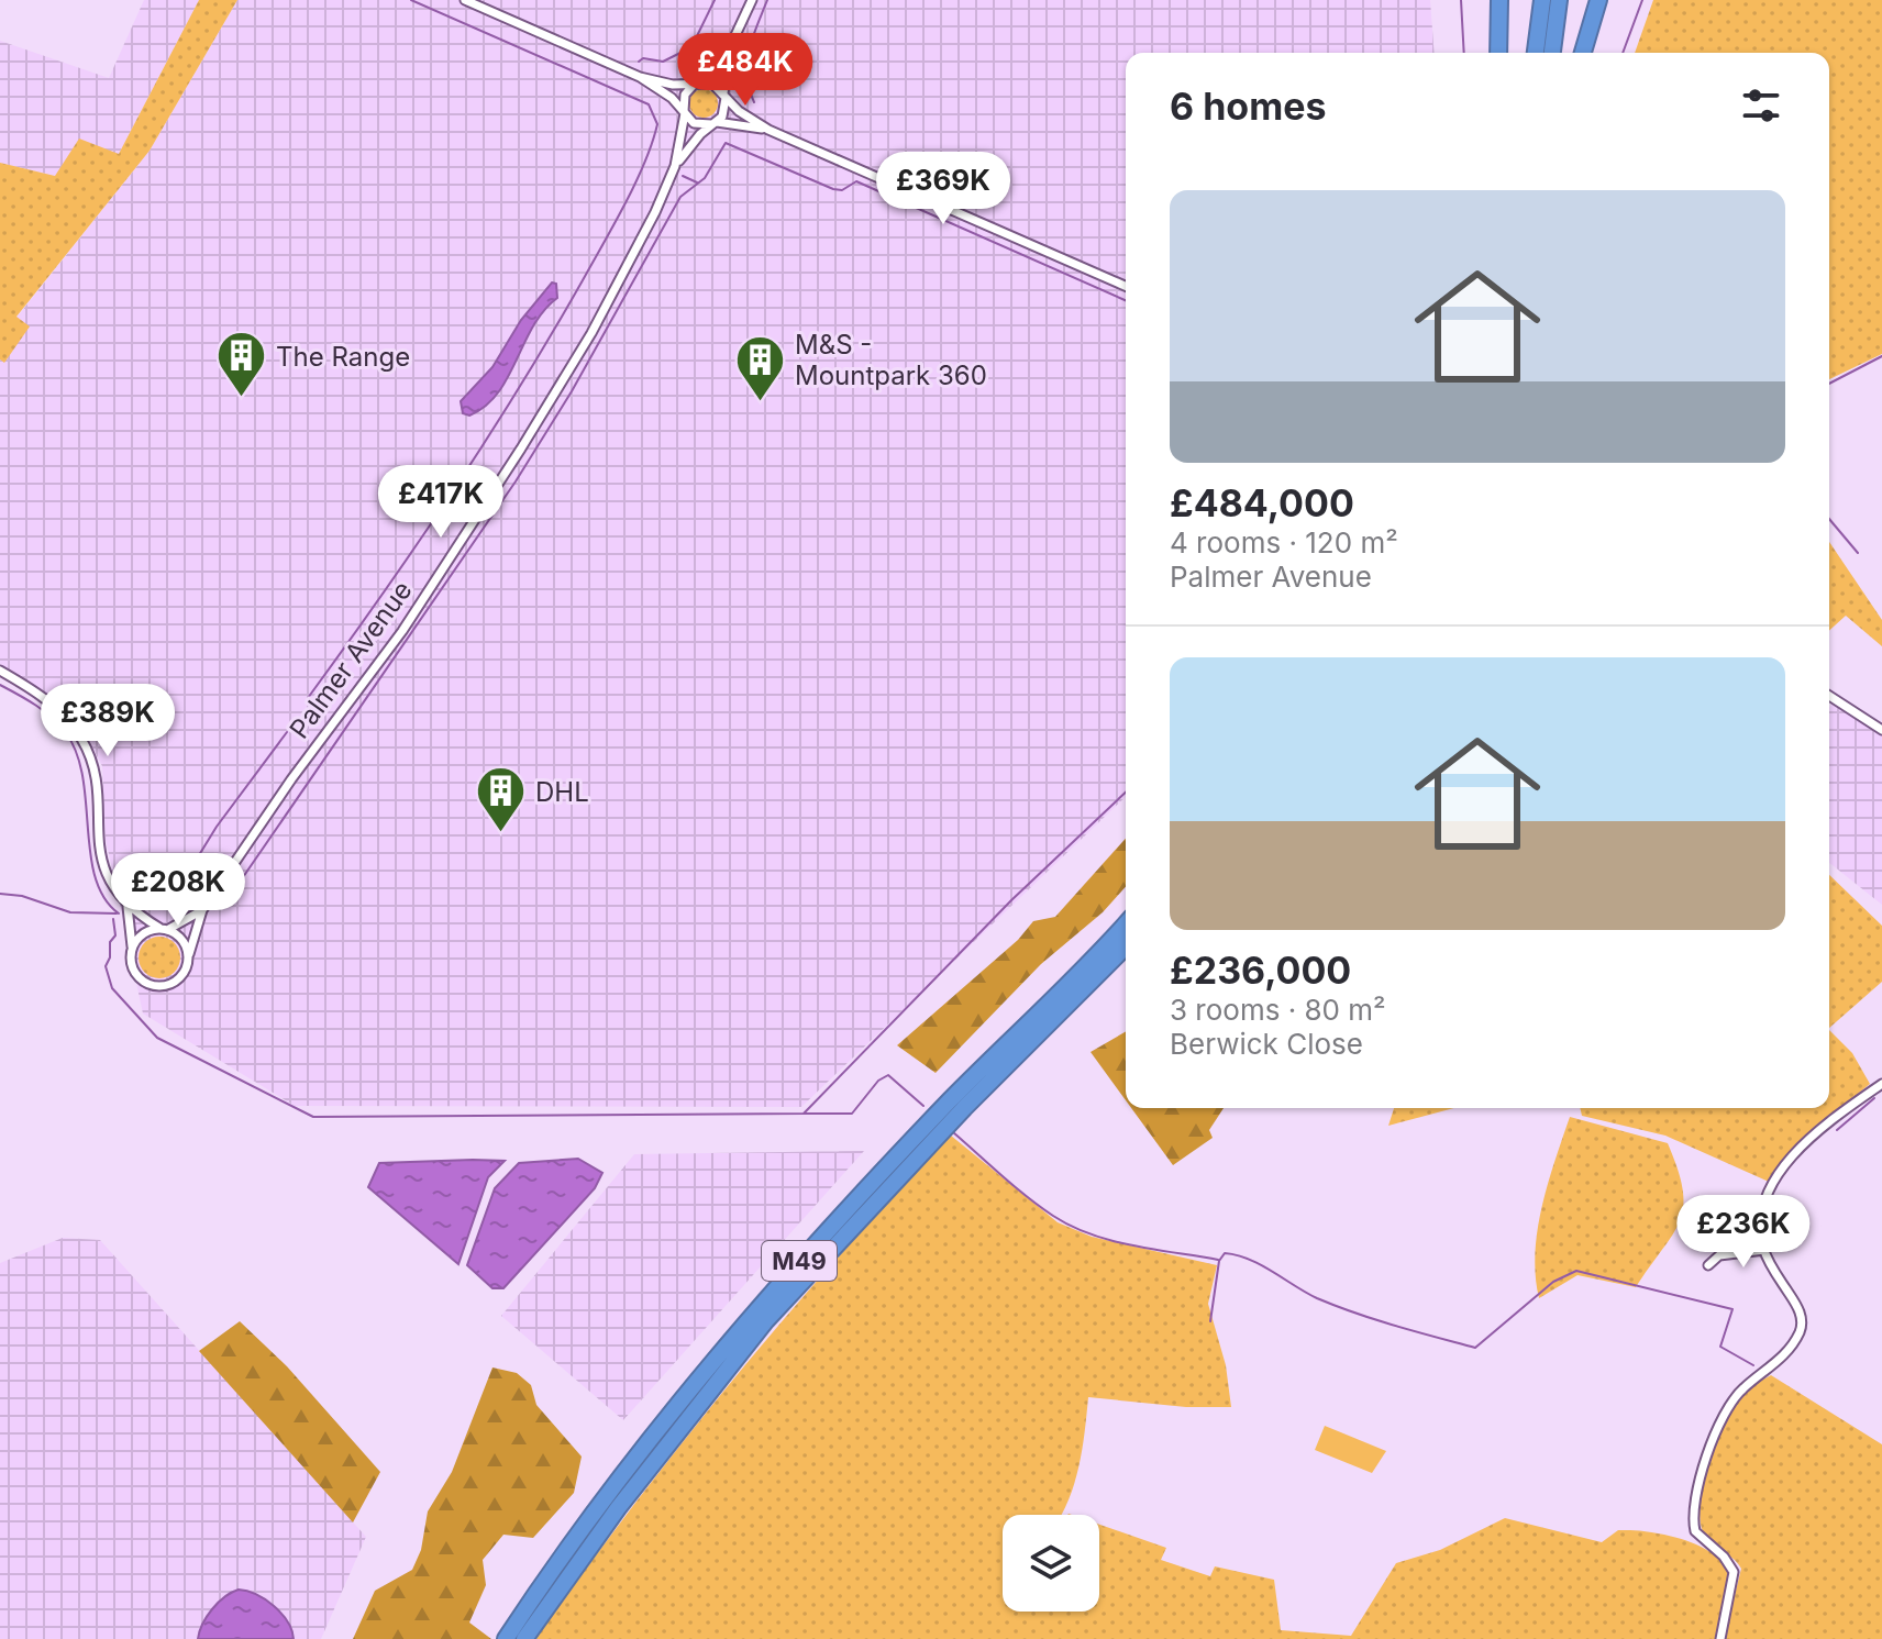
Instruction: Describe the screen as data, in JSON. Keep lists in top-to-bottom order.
{
  "streets": {
    "highway": ["M49"],
    "street": ["Palmer Avenue"]
  },
  "places": {
    "building": ["The Range", "M&S - Mountpark 360", "DHL"]
  },
  "page": {
    "price": [
      "£484K",
      "£369K",
      "£417K",
      "£389K",
      "£208K",
      "£236K"
    ],
    "heading": "6 homes",
    "list": [
      {
        "name": "£484,000",
        "note": "4 rooms · 120 m² · Palmer Avenue"
      },
      {
        "name": "£236,000",
        "note": "3 rooms · 80 m² · Berwick Close"
      }
    ]
  }
}
